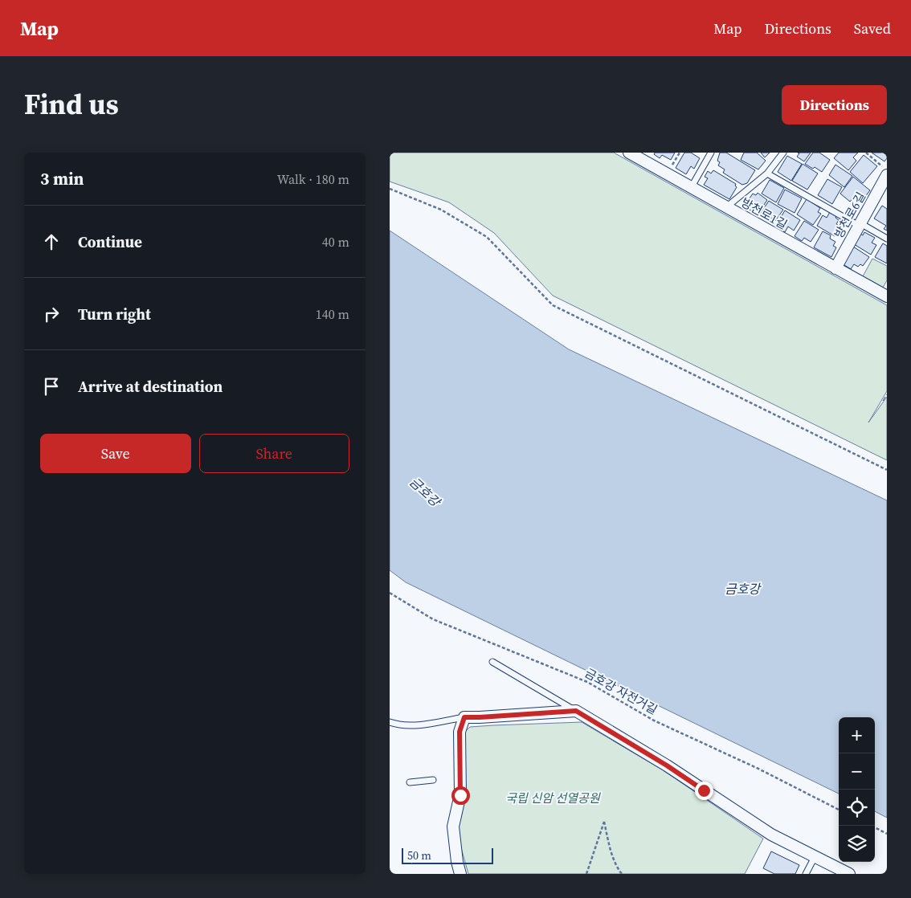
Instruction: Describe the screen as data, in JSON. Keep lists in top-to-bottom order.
{
  "streets": {
    "street": ["방천로1길", "방천로6길"],
    "path": ["금호강 자전거길"]
  },
  "crossings": [
    ["방천로1길", "방천로6길"]
  ],
  "water": ["금호강"],
  "parks": ["국립 신암 선열공원"],
  "scale_bar": "50 m",
  "page": {
    "header": "Map",
    "nav": ["Map", "Directions", "Saved"],
    "title": "Find us",
    "buttons": [
      "Directions",
      ["Save", "Share"]
    ],
    "heading": ["3 min", "Walk · 180 m"],
    "list": [
      ["Continue", "40 m"],
      ["Turn right", "140 m"],
      "Arrive at destination"
    ],
    "map_buttons": ["+", "−"],
    "scale": "50 m"
  }
}
